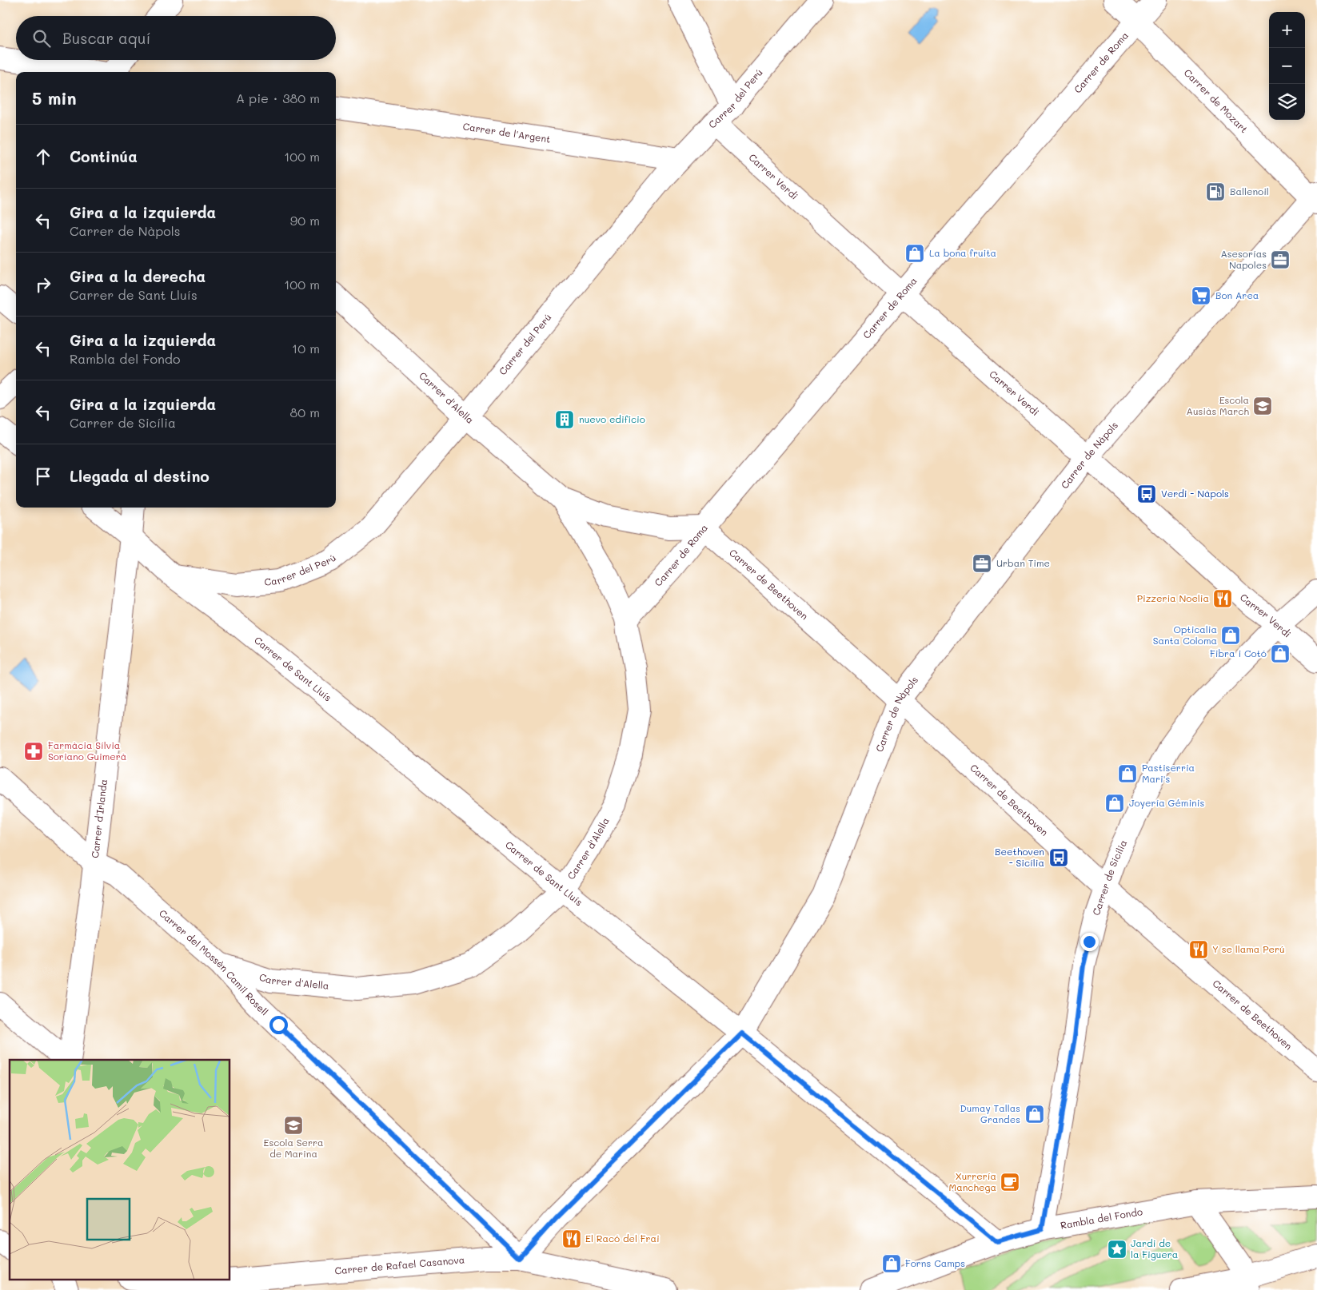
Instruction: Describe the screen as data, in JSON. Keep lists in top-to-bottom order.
{
  "streets": {
    "street": [
      "Carrer de Roma",
      "Carrer del Perú",
      "Carrer de Mozart",
      "Carrer de l'Argent",
      "Carrer Verdi",
      "Carrer d'Alella",
      "Carrer de Nàpols",
      "Carrer de Beethoven",
      "Carrer de Sant Lluís",
      "Carrer d'Irlanda",
      "Carrer de Sicília",
      "Carrer del Mossèn Camil Rosell",
      "Rambla del Fondo",
      "Carrer de Rafael Casanova"
    ]
  },
  "crossings": [
    ["Carrer de Roma", "Carrer de Mozart"],
    ["Carrer de Roma", "Carrer Verdi"],
    ["Carrer de Roma", "Carrer d'Alella"],
    ["Carrer de Roma", "Carrer de Beethoven"],
    ["Carrer del Perú", "Carrer de l'Argent"],
    ["Carrer del Perú", "Carrer Verdi"],
    ["Carrer del Perú", "Carrer d'Alella"],
    ["Carrer del Perú", "Carrer de Sant Lluís"],
    ["Carrer de Mozart", "Carrer de Nàpols"],
    ["Carrer Verdi", "Carrer de Nàpols"],
    ["Carrer Verdi", "Carrer de Sicília"],
    ["Carrer d'Alella", "Carrer de Beethoven"],
    ["Carrer d'Alella", "Carrer de Sant Lluís"],
    ["Carrer d'Alella", "Carrer del Mossèn Camil Rosell"],
    ["Carrer de Nàpols", "Carrer de Beethoven"],
    ["Carrer de Nàpols", "Carrer de Sant Lluís"],
    ["Carrer de Nàpols", "Carrer del Mossèn Camil Rosell"],
    ["Carrer de Nàpols", "Carrer de Rafael Casanova"],
    ["Carrer de Beethoven", "Carrer de Sicília"],
    ["Carrer de Sant Lluís", "Carrer d'Irlanda"],
    ["Carrer de Sant Lluís", "Rambla del Fondo"],
    ["Carrer d'Irlanda", "Carrer del Mossèn Camil Rosell"],
    ["Carrer de Sicília", "Rambla del Fondo"],
    ["Carrer del Mossèn Camil Rosell", "Carrer de Rafael Casanova"]
  ],
  "places": {
    "fuel station": ["Ballenoil"],
    "shop": [
      "La bona fruita",
      "Opticalia Santa Coloma",
      "Fibra i Cotó",
      "Pastiserria Mari's",
      "Joyería Géminis",
      "Dumay Tallas Grandes",
      "Forns Camps"
    ],
    "office": ["Asesorías Napoles", "Urban Time"],
    "supermarket": ["Bon Area"],
    "school or university": ["Escola Ausiàs March", "Escola Serra de Marina"],
    "building": ["nuevo edificio"],
    "bus stop": ["Verdi - Nàpols", "Beethoven - Sicília"],
    "restaurant": ["Pizzeria Noelia", "Y se llama Perú", "El Racó del Frai"],
    "pharmacy": ["Farmàcia Sílvia Soriano Guimerà"],
    "cafe": ["Xurrería Manchega"],
    "place": ["Jardi de la Figuera"]
  },
  "page": {
    "map_buttons": ["+", "−"],
    "search": "Buscar aquí",
    "heading": ["5 min", "A pie · 380 m"],
    "list": [
      ["Continúa", "100 m"],
      ["Gira a la izquierda", "Carrer de Nàpols", "90 m"],
      ["Gira a la derecha", "Carrer de Sant Lluís", "100 m"],
      ["Gira a la izquierda", "Rambla del Fondo", "10 m"],
      ["Gira a la izquierda", "Carrer de Sicília", "80 m"],
      "Llegada al destino"
    ]
  }
}
